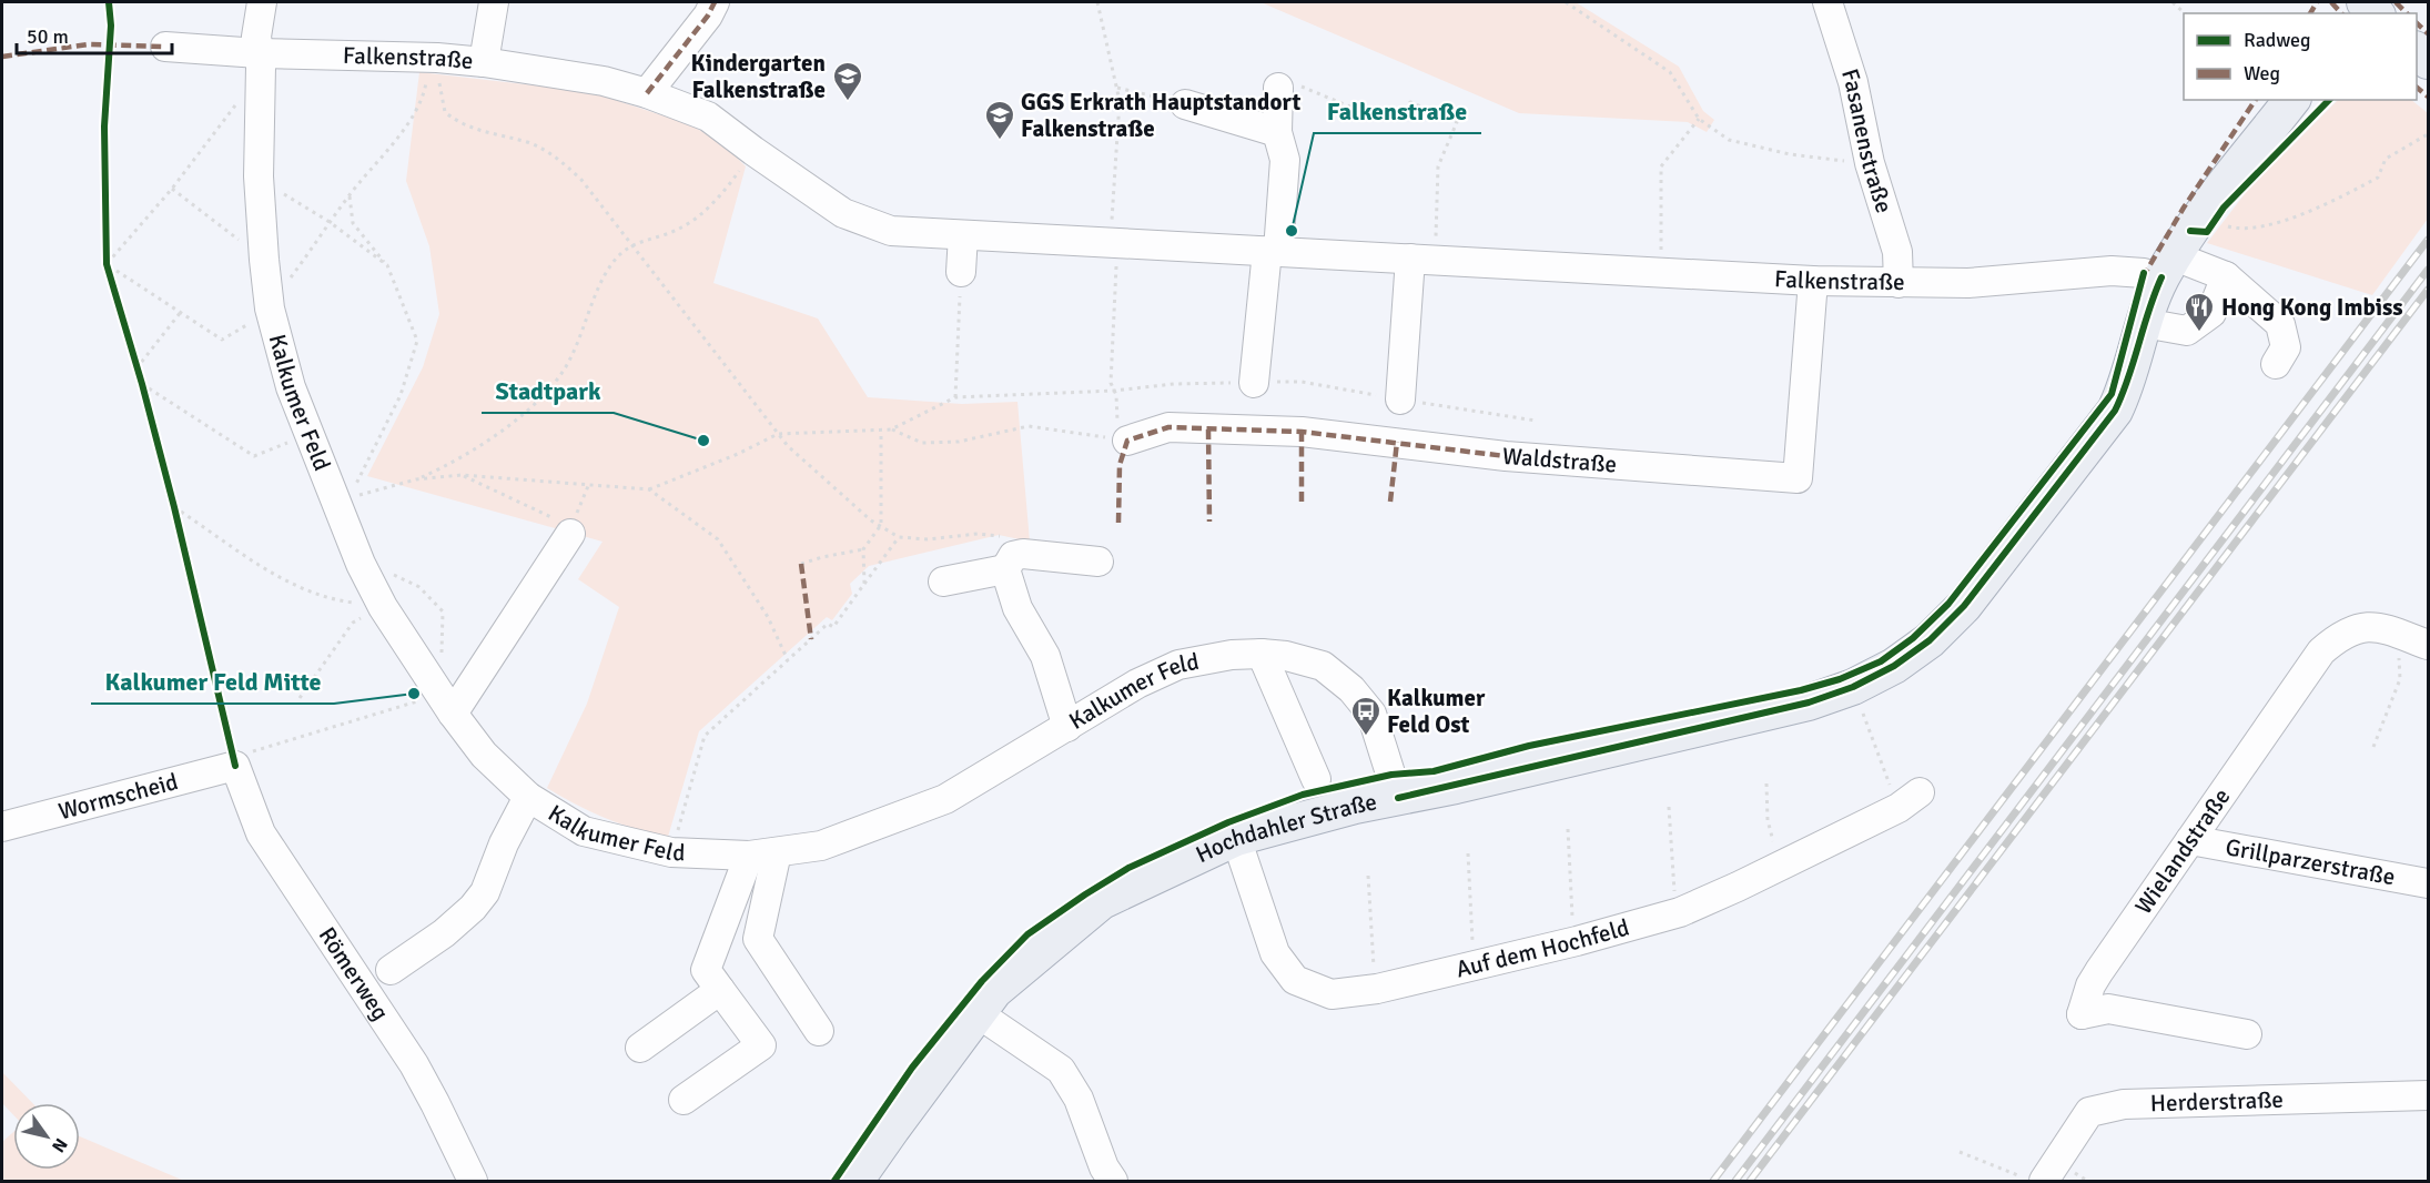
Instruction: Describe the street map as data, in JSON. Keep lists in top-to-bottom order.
{
  "streets": {
    "main road": ["Hochdahler Straße"],
    "street": [
      "Falkenstraße",
      "Fasanenstraße",
      "Kalkumer Feld",
      "Waldstraße",
      "Wormscheid",
      "Wielandstraße",
      "Grillparzerstraße",
      "Auf dem Hochfeld",
      "Römerweg",
      "Herderstraße"
    ]
  },
  "crossings": [
    ["Falkenstraße", "Fasanenstraße"],
    ["Falkenstraße", "Kalkumer Feld"],
    ["Falkenstraße", "Waldstraße"],
    ["Falkenstraße", "Hochdahler Straße"],
    ["Kalkumer Feld", "Hochdahler Straße"],
    ["Wormscheid", "Römerweg"],
    ["Hochdahler Straße", "Auf dem Hochfeld"],
    ["Wielandstraße", "Grillparzerstraße"]
  ],
  "places": {
    "school or university": ["Kindergarten Falkenstraße", "GGS Erkrath Hauptstandort Falkenstraße"],
    "other": ["Falkenstraße", "Stadtpark", "Kalkumer Feld Mitte"],
    "restaurant": ["Hong Kong Imbiss"],
    "bus stop": ["Kalkumer Feld Ost"]
  },
  "legend": ["Radweg", "Weg"],
  "scale_bar": "50 m",
  "north": "bottom right"
}
